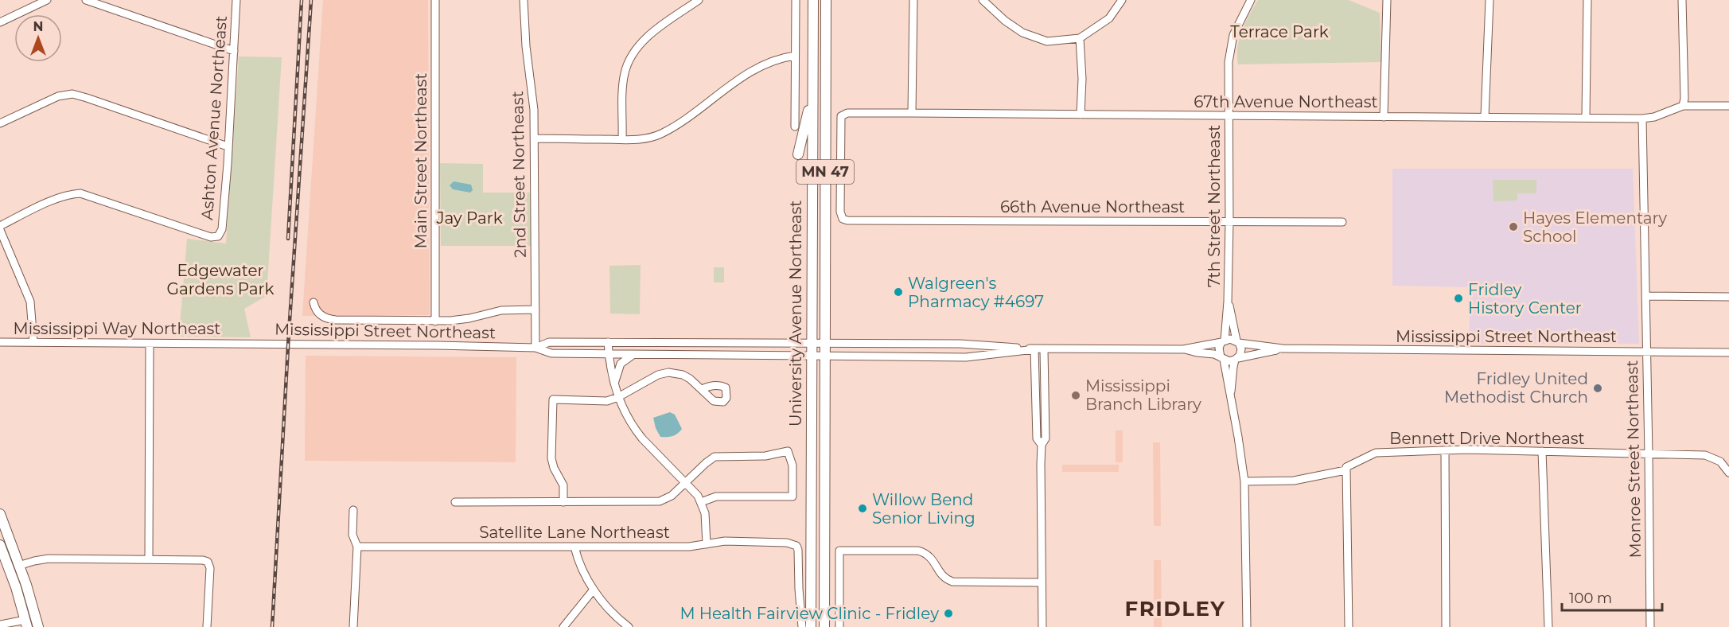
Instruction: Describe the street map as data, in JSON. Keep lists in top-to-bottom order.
{
  "streets": {
    "main road": ["MN 47", "University Avenue Northeast"],
    "street": [
      "67th Avenue Northeast",
      "Ashton Avenue Northeast",
      "Main Street Northeast",
      "2nd Street Northeast",
      "7th Street Northeast",
      "66th Avenue Northeast",
      "Mississippi Way Northeast",
      "Mississippi Street Northeast",
      "Bennett Drive Northeast",
      "Monroe Street Northeast",
      "Satellite Lane Northeast"
    ]
  },
  "crossings": [
    ["67th Avenue Northeast", "7th Street Northeast"],
    ["67th Avenue Northeast", "66th Avenue Northeast"],
    ["67th Avenue Northeast", "Monroe Street Northeast"],
    ["Main Street Northeast", "Mississippi Street Northeast"],
    ["2nd Street Northeast", "Mississippi Street Northeast"],
    ["7th Street Northeast", "66th Avenue Northeast"],
    ["7th Street Northeast", "Mississippi Street Northeast"],
    ["University Avenue Northeast", "Mississippi Street Northeast"],
    ["Mississippi Way Northeast", "Mississippi Street Northeast"],
    ["Mississippi Street Northeast", "Monroe Street Northeast"],
    ["Bennett Drive Northeast", "Monroe Street Northeast"]
  ],
  "districts": ["FRIDLEY"],
  "parks": ["Terrace Park", "Jay Park", "Edgewater Gardens Park"],
  "places": [
    "Hayes Elementary School",
    "Walgreen's Pharmacy #4697",
    "Fridley History Center",
    "Fridley United Methodist Church",
    "Mississippi Branch Library",
    "Willow Bend Senior Living",
    "M Health Fairview Clinic - Fridley"
  ],
  "scale_bar": "100 m",
  "north": "top"
}
